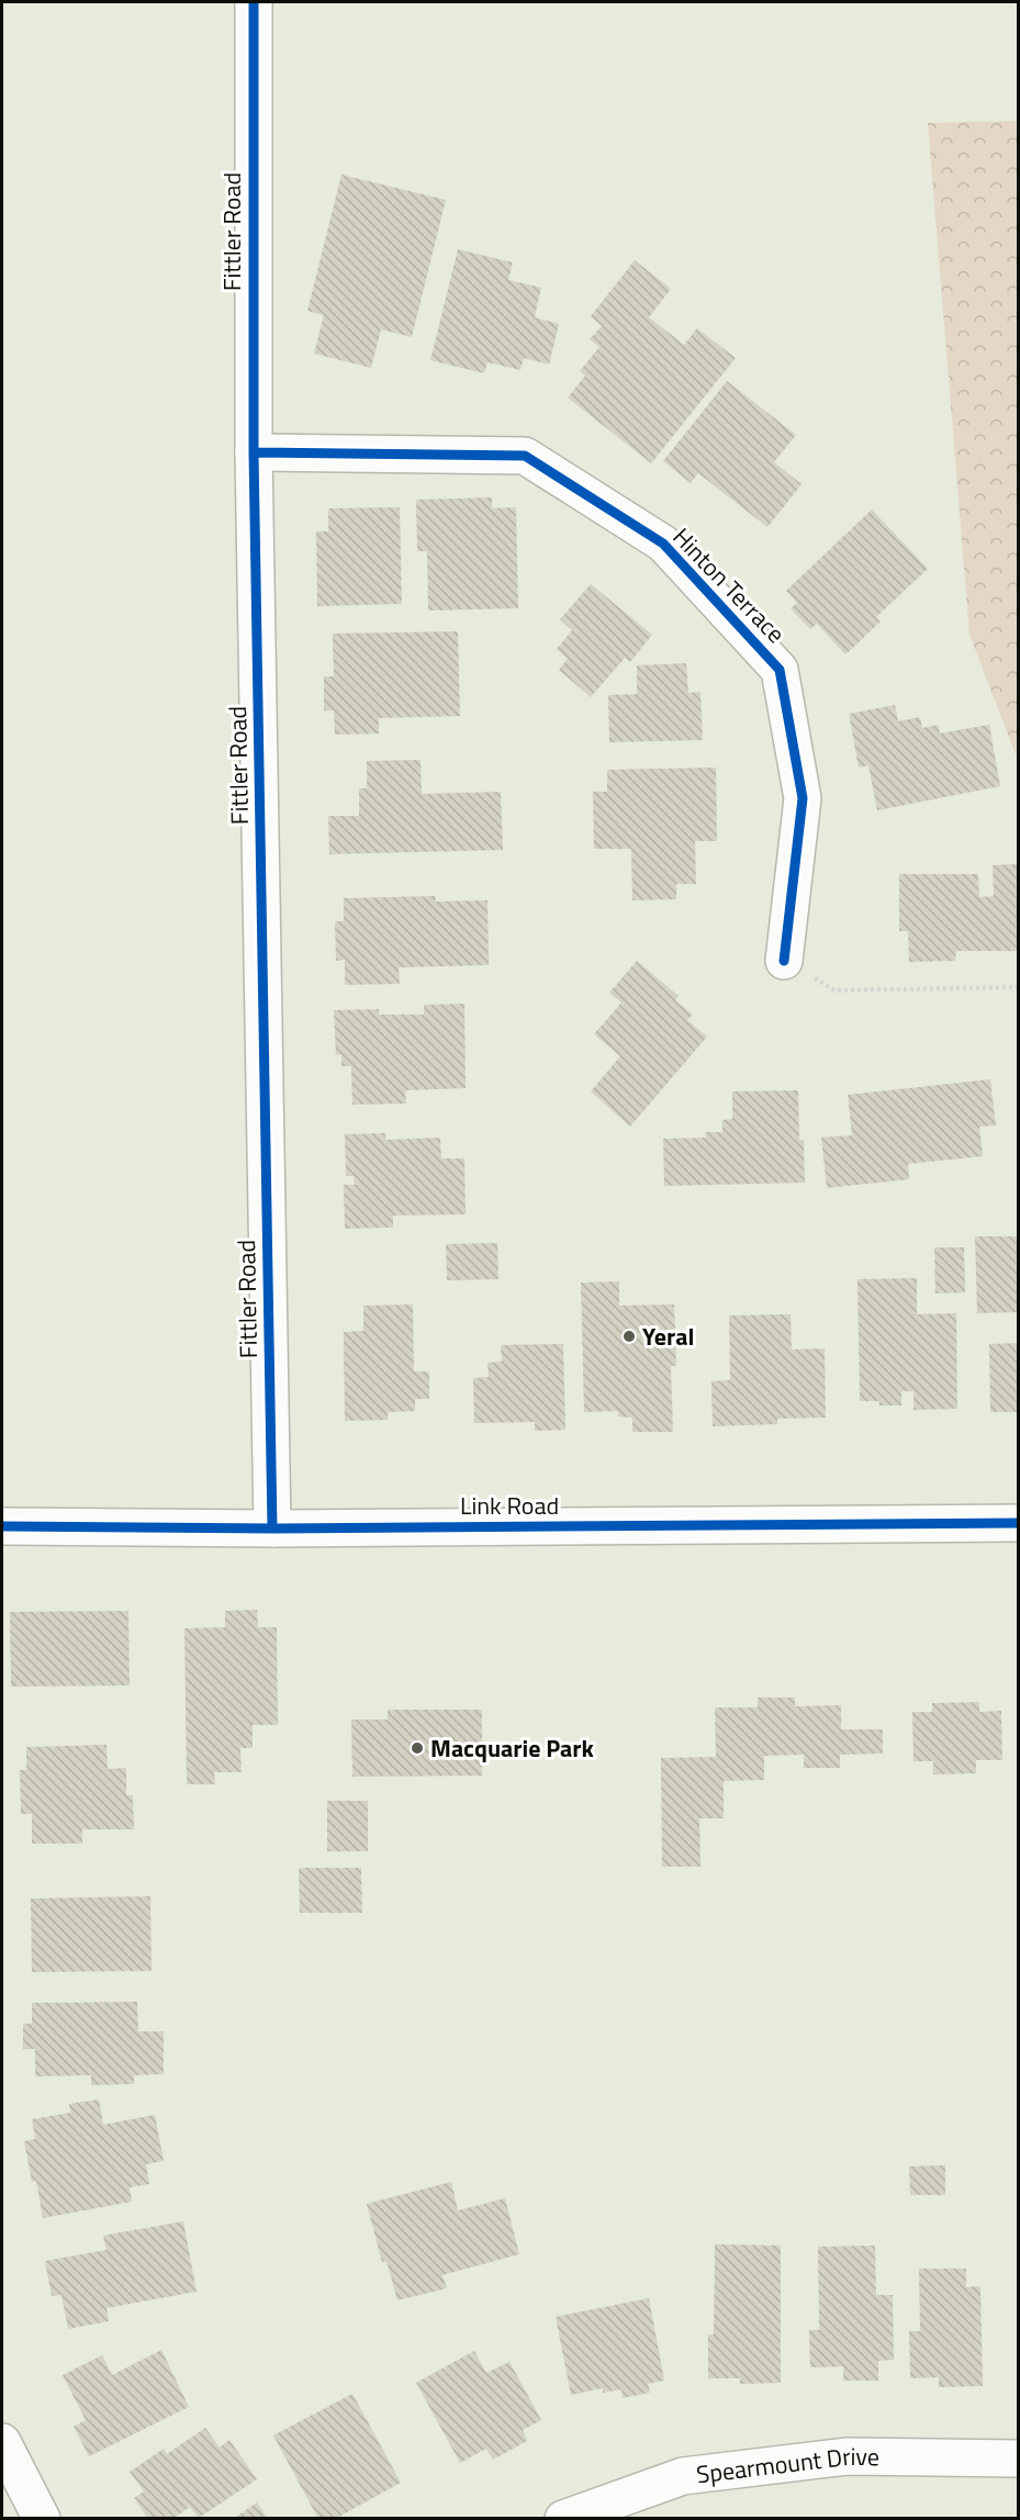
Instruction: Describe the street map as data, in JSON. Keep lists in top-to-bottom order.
{
  "streets": {
    "street": [
      "Fittler Road",
      "Hinton Terrace",
      "Link Road",
      "Spearmount Drive"
    ]
  },
  "crossings": [
    ["Fittler Road", "Hinton Terrace"],
    ["Fittler Road", "Link Road"]
  ],
  "places": ["Yeral", "Macquarie Park"]
}
